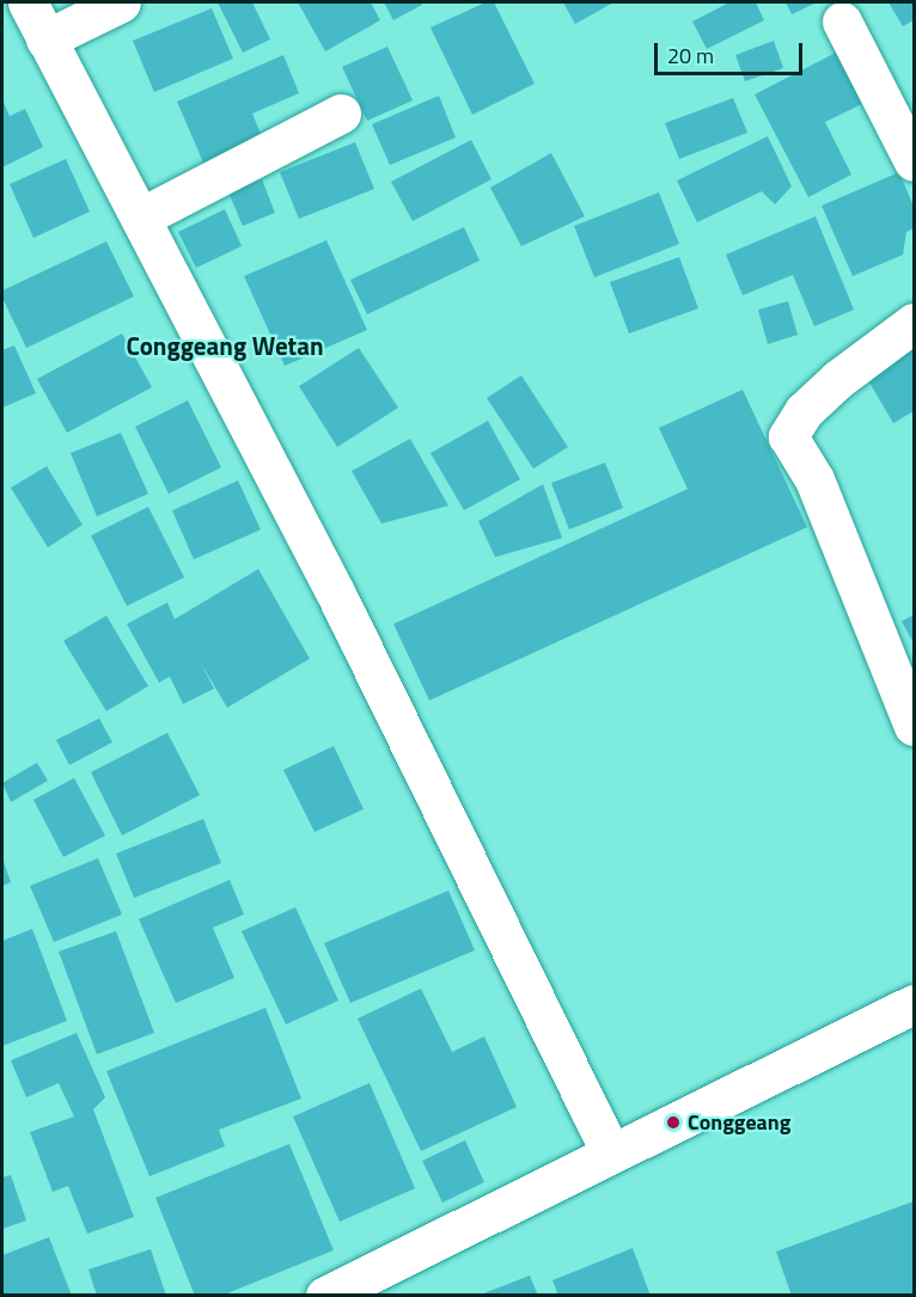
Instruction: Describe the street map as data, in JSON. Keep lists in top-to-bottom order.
{
  "districts": ["Conggeang Wetan"],
  "places": ["Conggeang"],
  "scale_bar": "20 m"
}
